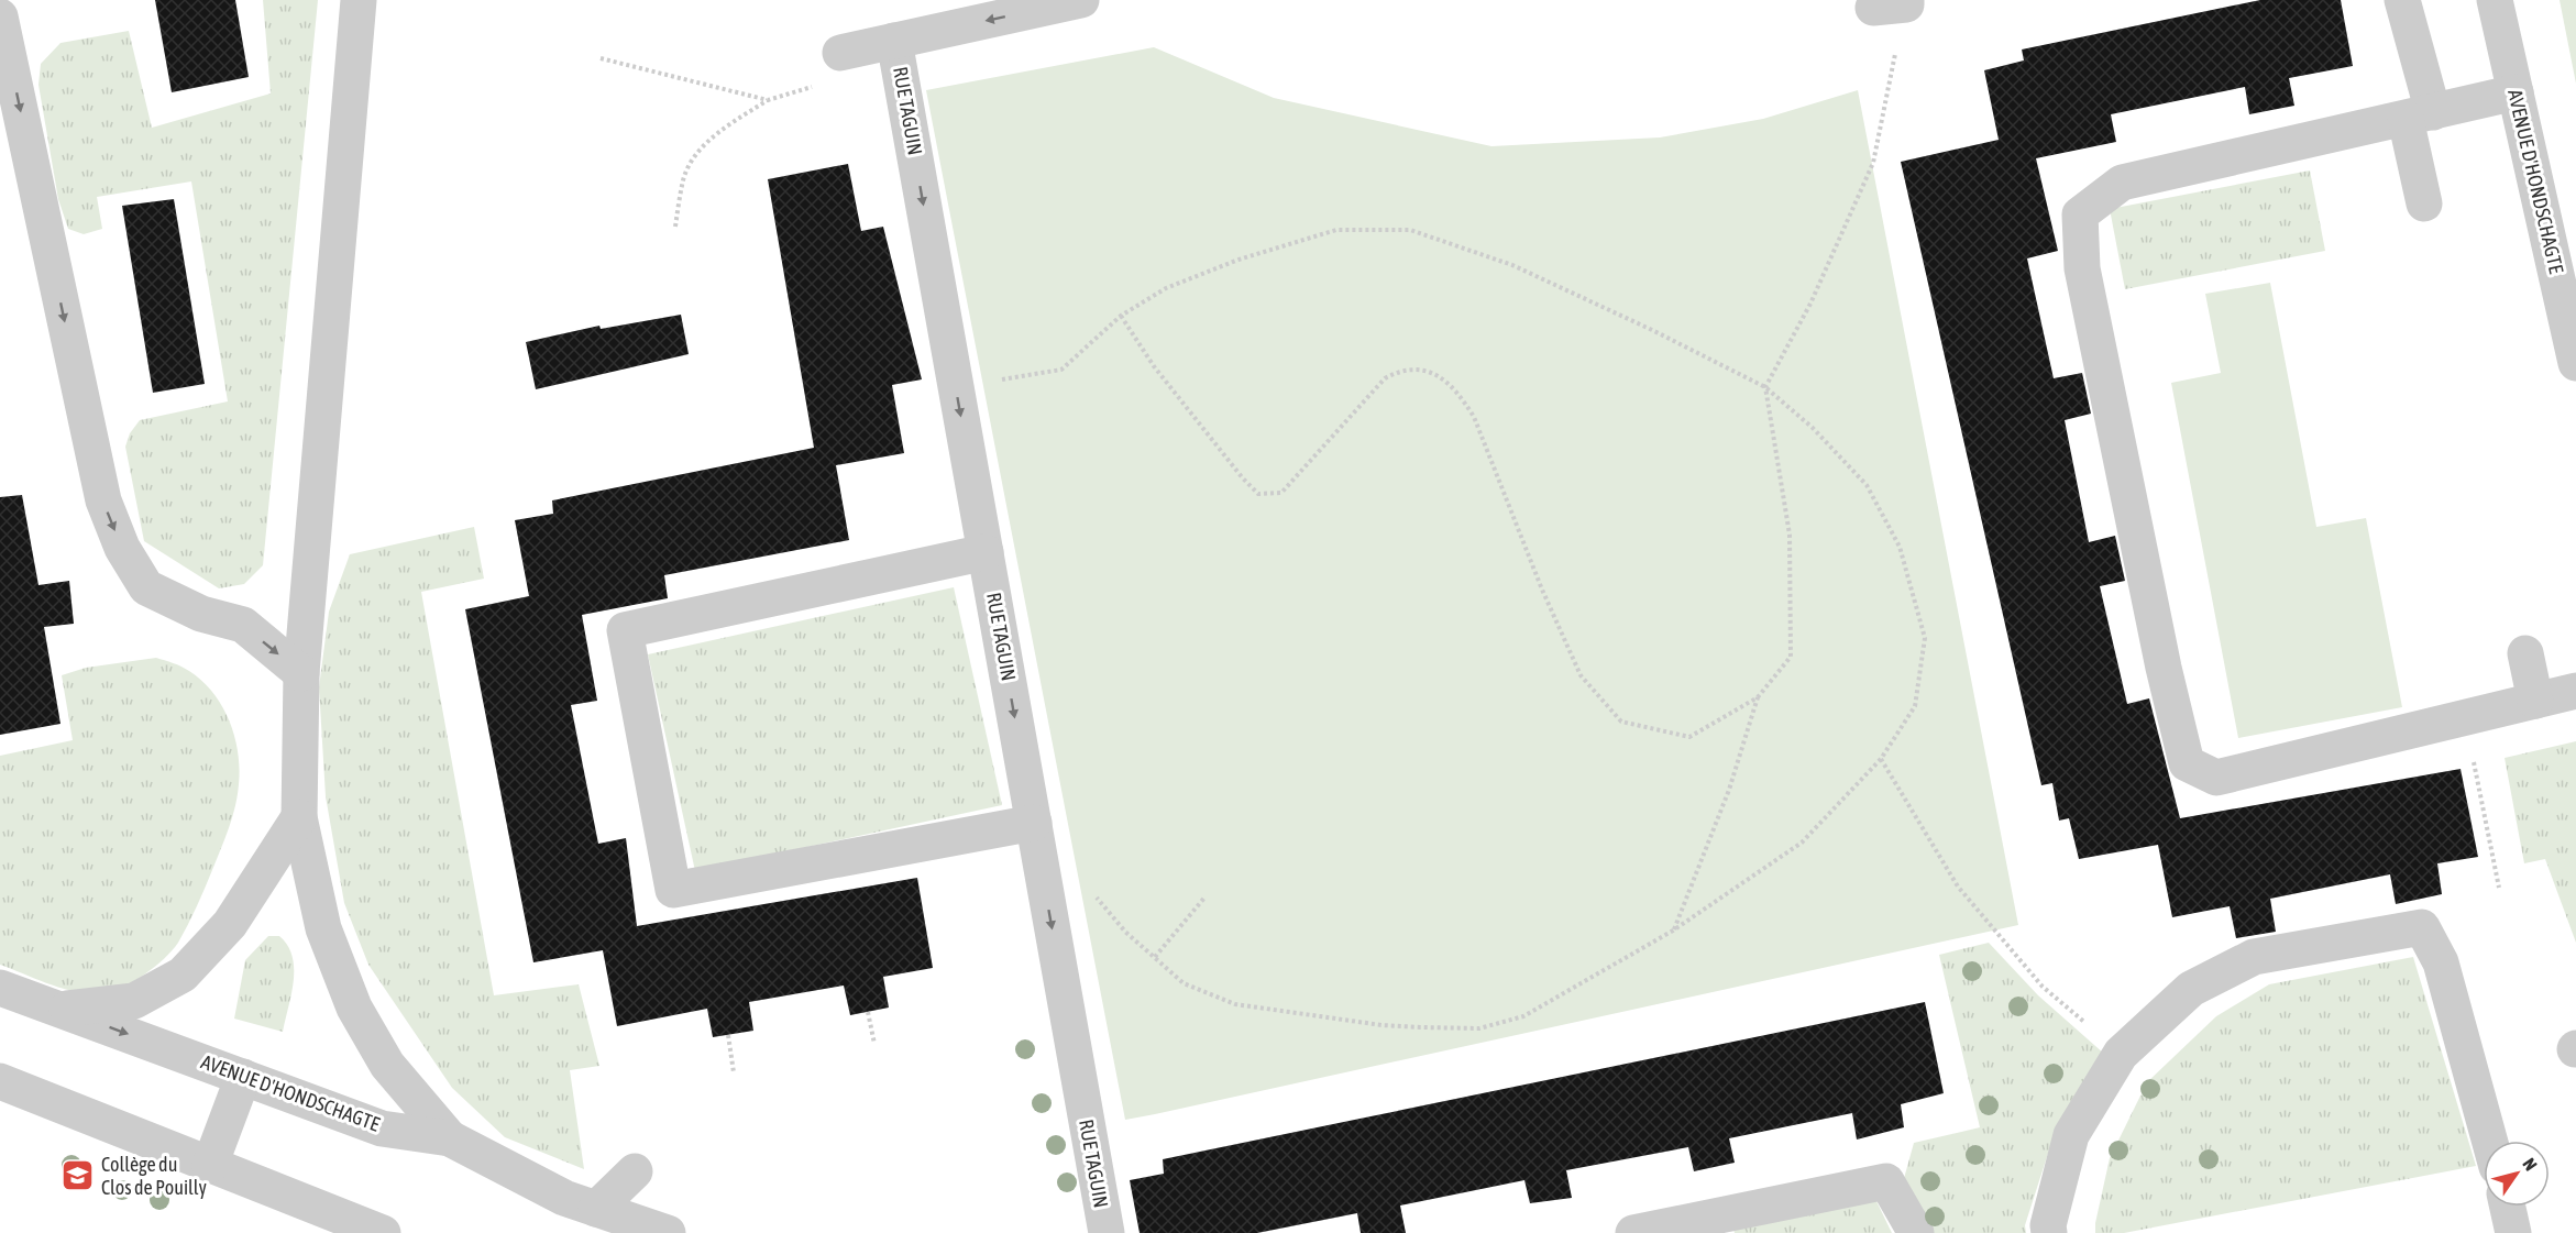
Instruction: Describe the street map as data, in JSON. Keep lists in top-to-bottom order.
{
  "streets": {
    "street": ["RUE TAGUIN", "AVENUE D'HONDSCHAGTE"]
  },
  "one_way": ["RUE TAGUIN"],
  "places": {
    "school or university": ["Collège du Clos de Pouilly"]
  },
  "north": "top right"
}
